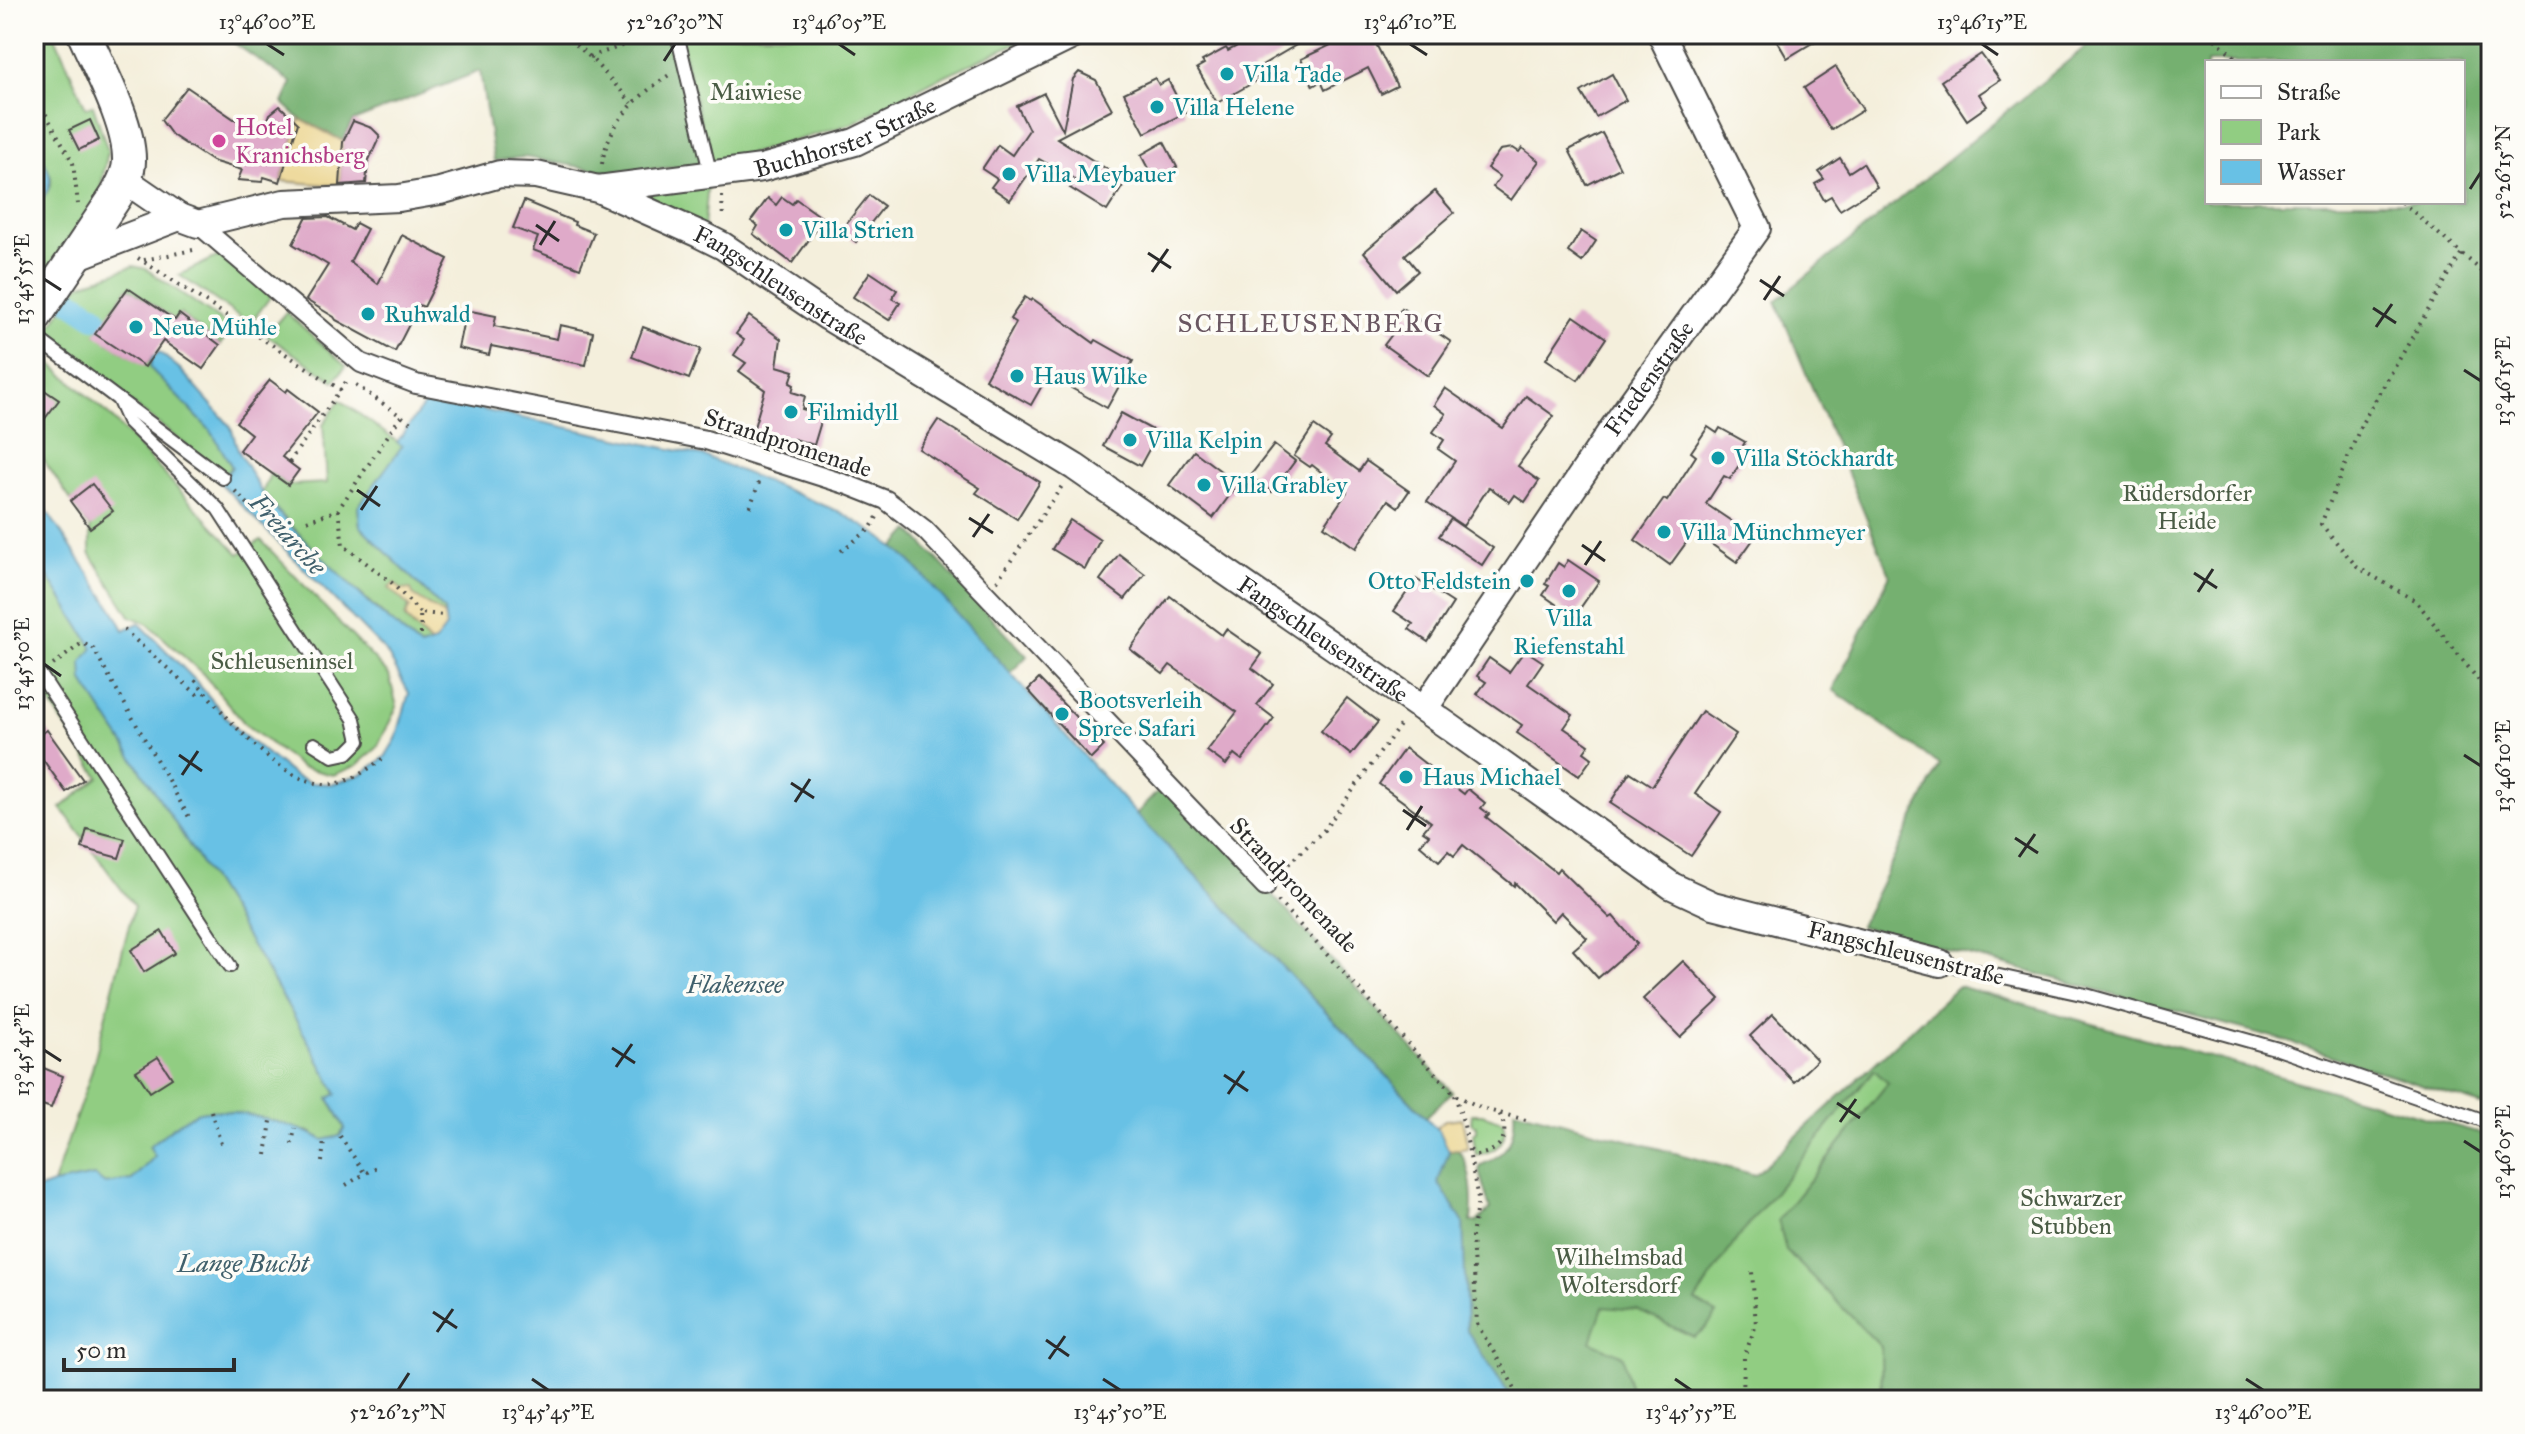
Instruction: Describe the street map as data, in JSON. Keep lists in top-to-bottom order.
{
  "streets": {
    "street": [
      "Buchhorster Straße",
      "Fangschleusenstraße",
      "Friedenstraße",
      "Strandpromenade"
    ]
  },
  "crossings": [
    ["Buchhorster Straße", "Fangschleusenstraße"],
    ["Fangschleusenstraße", "Friedenstraße"],
    ["Fangschleusenstraße", "Strandpromenade"]
  ],
  "districts": ["SCHLEUSENBERG"],
  "water": ["Freiarche", "Flakensee", "Lange Bucht"],
  "parks": [
    "Maiwiese",
    "Rüdersdorfer Heide",
    "Schleuseninsel",
    "Schwarzer Stubben",
    "Wilhelmsbad Woltersdorf"
  ],
  "places": [
    "Villa Tade",
    "Villa Helene",
    "Hotel Kranichsberg",
    "Villa Meybauer",
    "Villa Strien",
    "Ruhwald",
    "Neue Mühle",
    "Haus Wilke",
    "Filmidyll",
    "Villa Kelpin",
    "Villa Stöckhardt",
    "Villa Grabley",
    "Villa Münchmeyer",
    "Otto Feldstein",
    "Villa Riefenstahl",
    "Bootsverleih Spree Safari",
    "Haus Michael"
  ],
  "legend": ["Straße", "Park", "Wasser"],
  "scale_bar": "50 m",
  "coordinates": [
    "13°46'00\"E",
    "52°26'30\"N",
    "13°46'05\"E",
    "13°46'10\"E",
    "13°46'15\"E",
    "52°26'15\"N",
    "13°45'55\"E",
    "13°45'50\"E",
    "13°45'45\"E",
    "52°26'25\"N"
  ]
}
